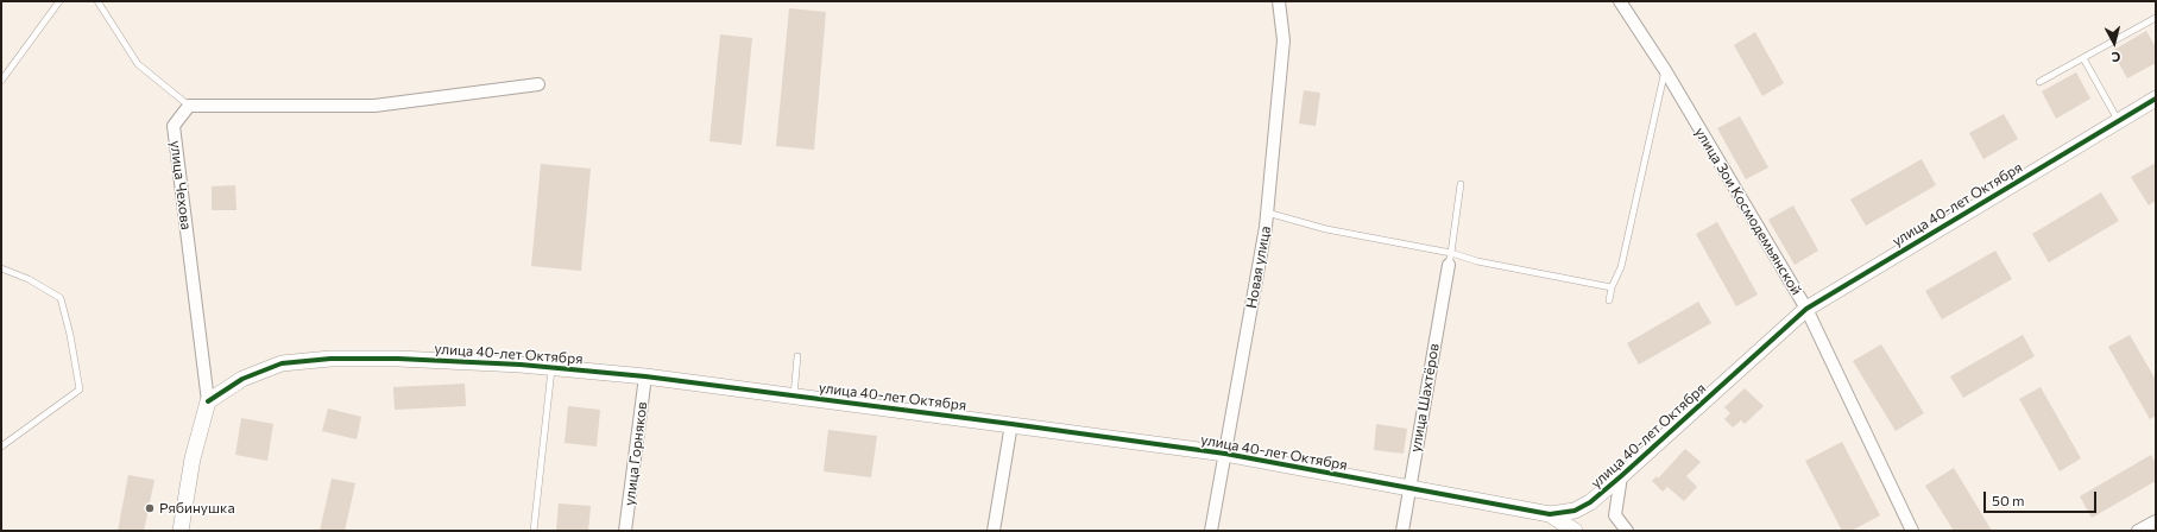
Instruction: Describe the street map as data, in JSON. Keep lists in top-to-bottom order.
{
  "streets": {
    "street": [
      "улица Чехова",
      "улица 40-лет Октября",
      "улица Зои Космодемьянской",
      "Новая улица",
      "улица Шахтёров",
      "улица Горняков"
    ]
  },
  "crossings": [
    ["улица Чехова", "улица 40-лет Октября"],
    ["улица 40-лет Октября", "улица Зои Космодемьянской"],
    ["улица 40-лет Октября", "Новая улица"],
    ["улица 40-лет Октября", "улица Шахтёров"],
    ["улица 40-лет Октября", "улица Горняков"]
  ],
  "places": ["Рябинушка"],
  "scale_bar": "50 m",
  "north": "bottom"
}
